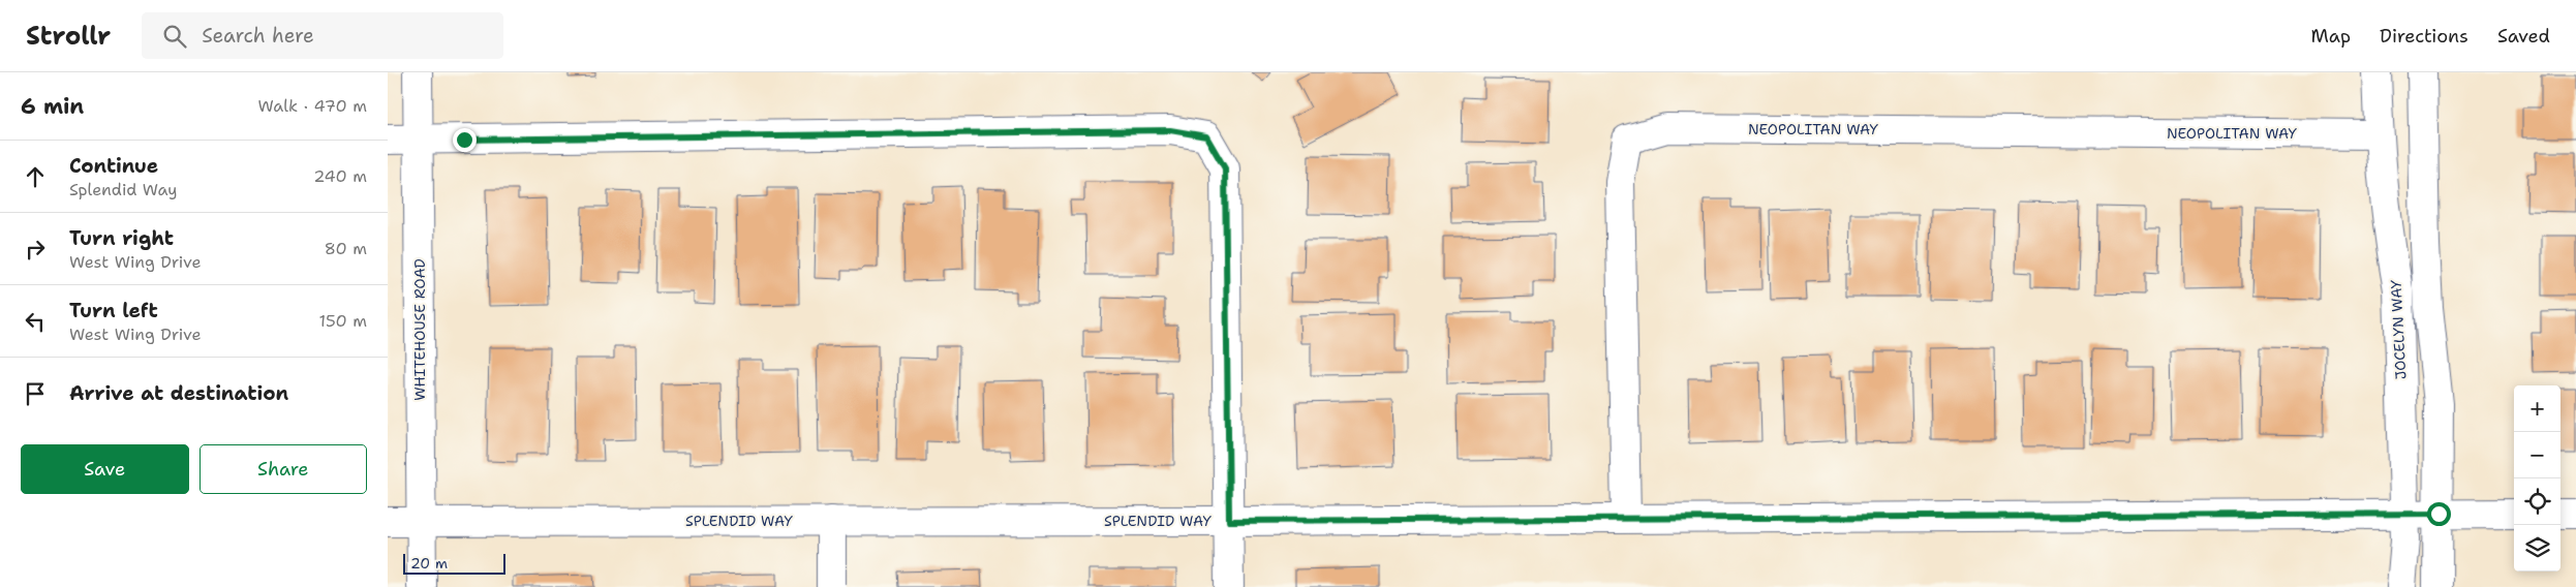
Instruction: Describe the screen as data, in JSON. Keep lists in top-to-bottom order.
{
  "streets": {
    "street": [
      "NEOPOLITAN WAY",
      "WHITEHOUSE ROAD",
      "JOCELYN WAY",
      "SPLENDID WAY"
    ]
  },
  "crossings": [
    ["NEOPOLITAN WAY", "JOCELYN WAY"],
    ["NEOPOLITAN WAY", "SPLENDID WAY"],
    ["WHITEHOUSE ROAD", "SPLENDID WAY"],
    ["JOCELYN WAY", "SPLENDID WAY"]
  ],
  "scale_bar": "20 m",
  "page": {
    "header": "Strollr",
    "search": "Search here",
    "nav": ["Map", "Directions", "Saved"],
    "heading": ["6 min", "Walk · 470 m"],
    "list": [
      ["Continue", "Splendid Way", "240 m"],
      ["Turn right", "West Wing Drive", "80 m"],
      ["Turn left", "West Wing Drive", "150 m"],
      "Arrive at destination"
    ],
    "map_buttons": ["+", "−"],
    "buttons": ["Save", "Share"],
    "scale": "20 m"
  }
}
